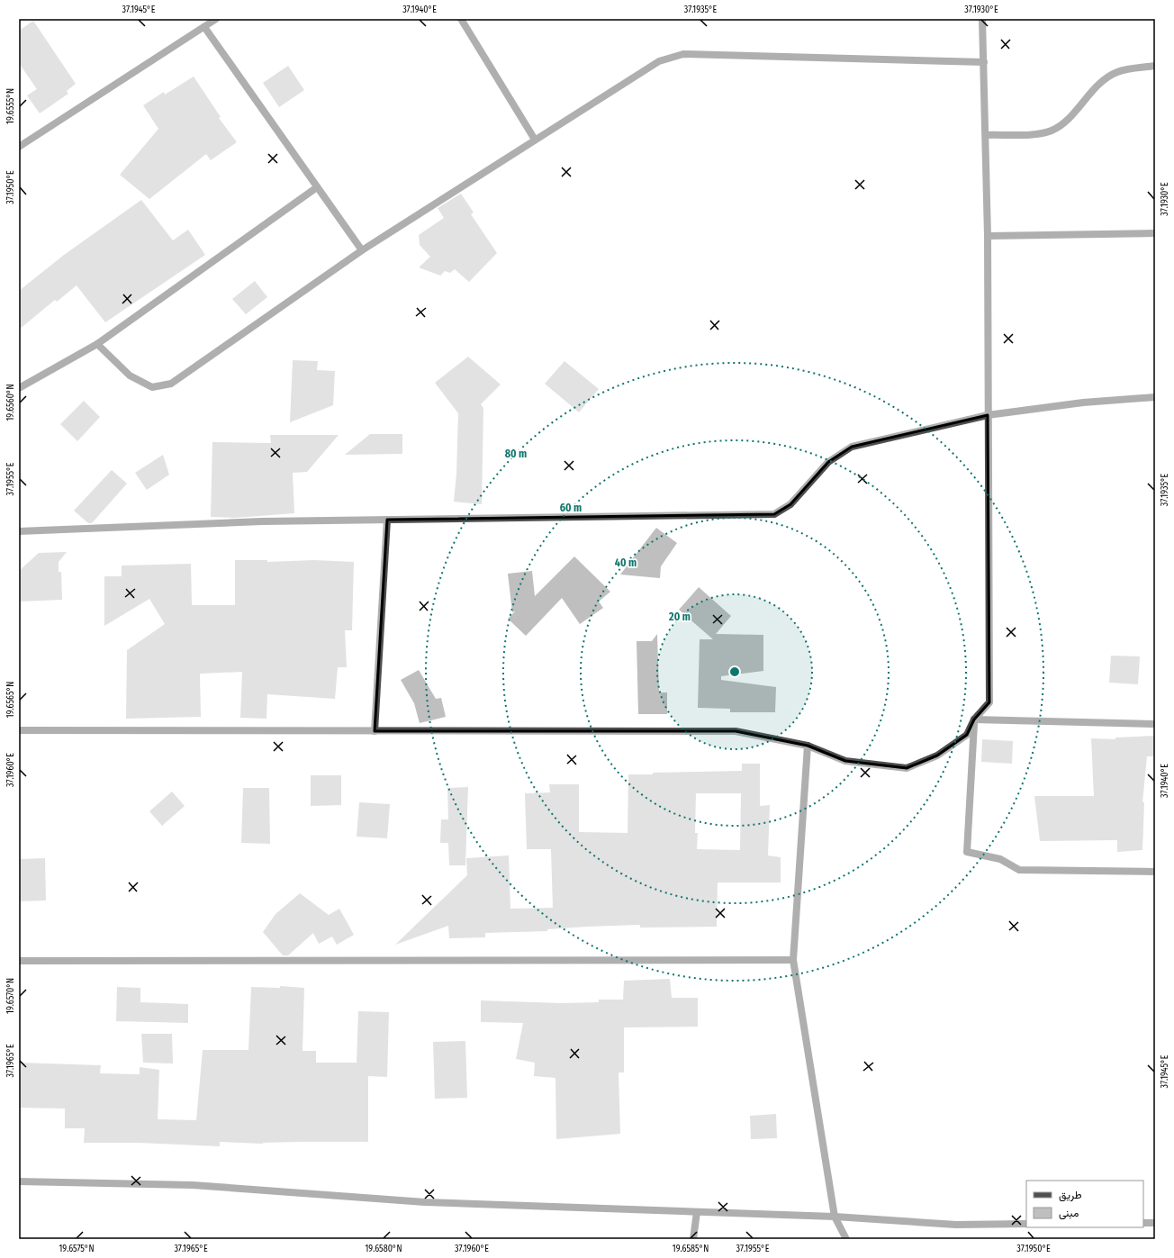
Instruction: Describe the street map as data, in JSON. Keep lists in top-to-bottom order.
{
  "legend": ["طريق", "مبنى"],
  "coordinates": [
    "37.1945°E",
    "37.1940°E",
    "37.1935°E",
    "37.1930°E",
    "19.6555°N",
    "37.1950°E",
    "19.6560°N",
    "37.1955°E",
    "19.6565°N",
    "37.1960°E",
    "19.6570°N",
    "37.1965°E",
    "19.6575°N",
    "19.6580°N",
    "19.6585°N"
  ],
  "rings": [
    "80 m",
    "60 m",
    "40 m",
    "20 m"
  ]
}
